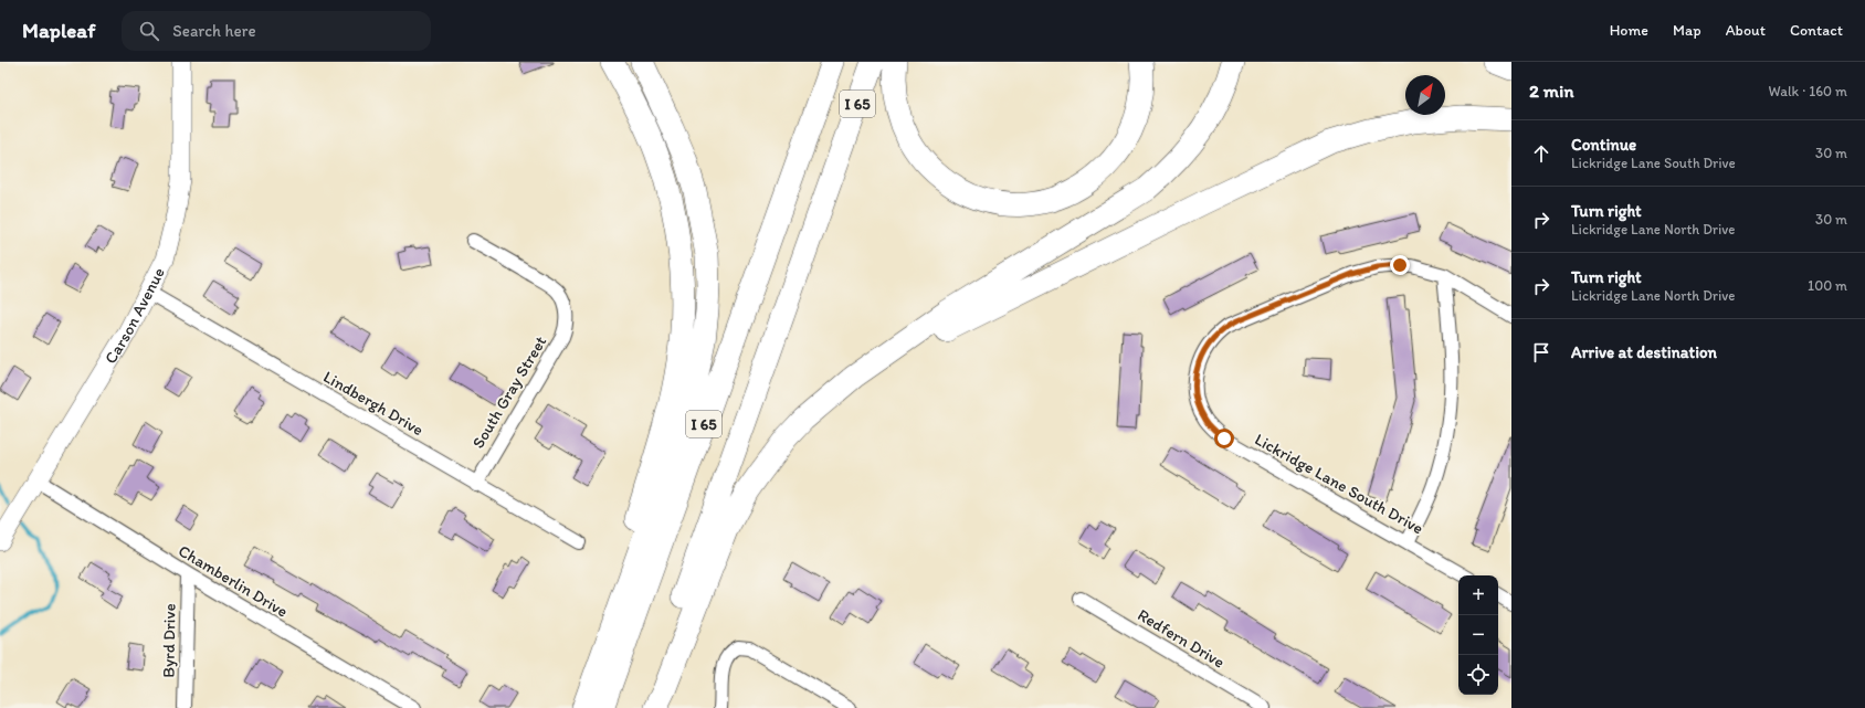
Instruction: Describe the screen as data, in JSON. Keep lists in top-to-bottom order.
{
  "streets": {
    "highway": ["I 65"],
    "main road": ["Carson Avenue"],
    "street": [
      "South Gray Street",
      "Lindbergh Drive",
      "Lickridge Lane South Drive",
      "Chamberlin Drive",
      "Redfern Drive",
      "Byrd Drive"
    ]
  },
  "crossings": [
    ["Carson Avenue", "Lindbergh Drive"],
    ["Carson Avenue", "Chamberlin Drive"],
    ["South Gray Street", "Lindbergh Drive"],
    ["Chamberlin Drive", "Byrd Drive"]
  ],
  "north": "top right",
  "page": {
    "header": "Mapleaf",
    "search": "Search here",
    "nav": [
      "Home",
      "Map",
      "About",
      "Contact"
    ],
    "heading": ["2 min", "Walk · 160 m"],
    "list": [
      ["Continue", "Lickridge Lane South Drive", "30 m"],
      ["Turn right", "Lickridge Lane North Drive", "30 m"],
      ["Turn right", "Lickridge Lane North Drive", "100 m"],
      "Arrive at destination"
    ],
    "map_buttons": ["+", "−"]
  }
}
